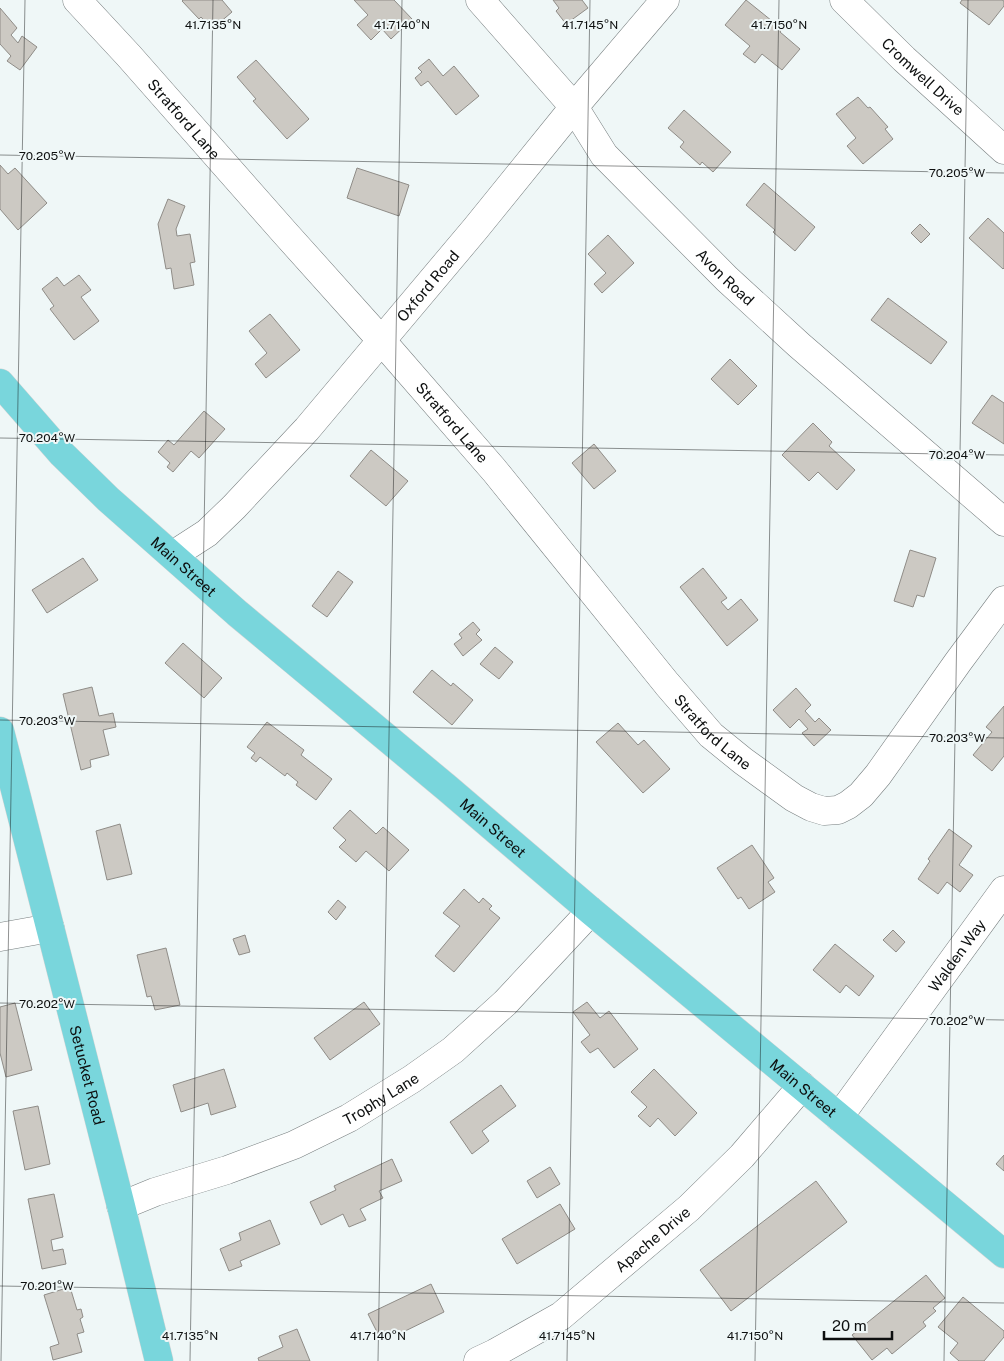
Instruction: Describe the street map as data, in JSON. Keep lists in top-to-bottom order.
{
  "streets": {
    "main road": ["Main Street", "Setucket Road"],
    "street": [
      "Cromwell Drive",
      "Stratford Lane",
      "Avon Road",
      "Oxford Road",
      "Walden Way",
      "Trophy Lane",
      "Apache Drive"
    ]
  },
  "crossings": [
    ["Stratford Lane", "Oxford Road"],
    ["Avon Road", "Oxford Road"],
    ["Oxford Road", "Main Street"],
    ["Main Street", "Walden Way"],
    ["Main Street", "Trophy Lane"],
    ["Main Street", "Apache Drive"],
    ["Setucket Road", "Trophy Lane"]
  ],
  "scale_bar": "20 m",
  "coordinates": [
    "41.7135°N",
    "41.7140°N",
    "41.7145°N",
    "41.7150°N",
    "70.205°W",
    "70.204°W",
    "70.203°W",
    "70.202°W",
    "70.201°W"
  ]
}
